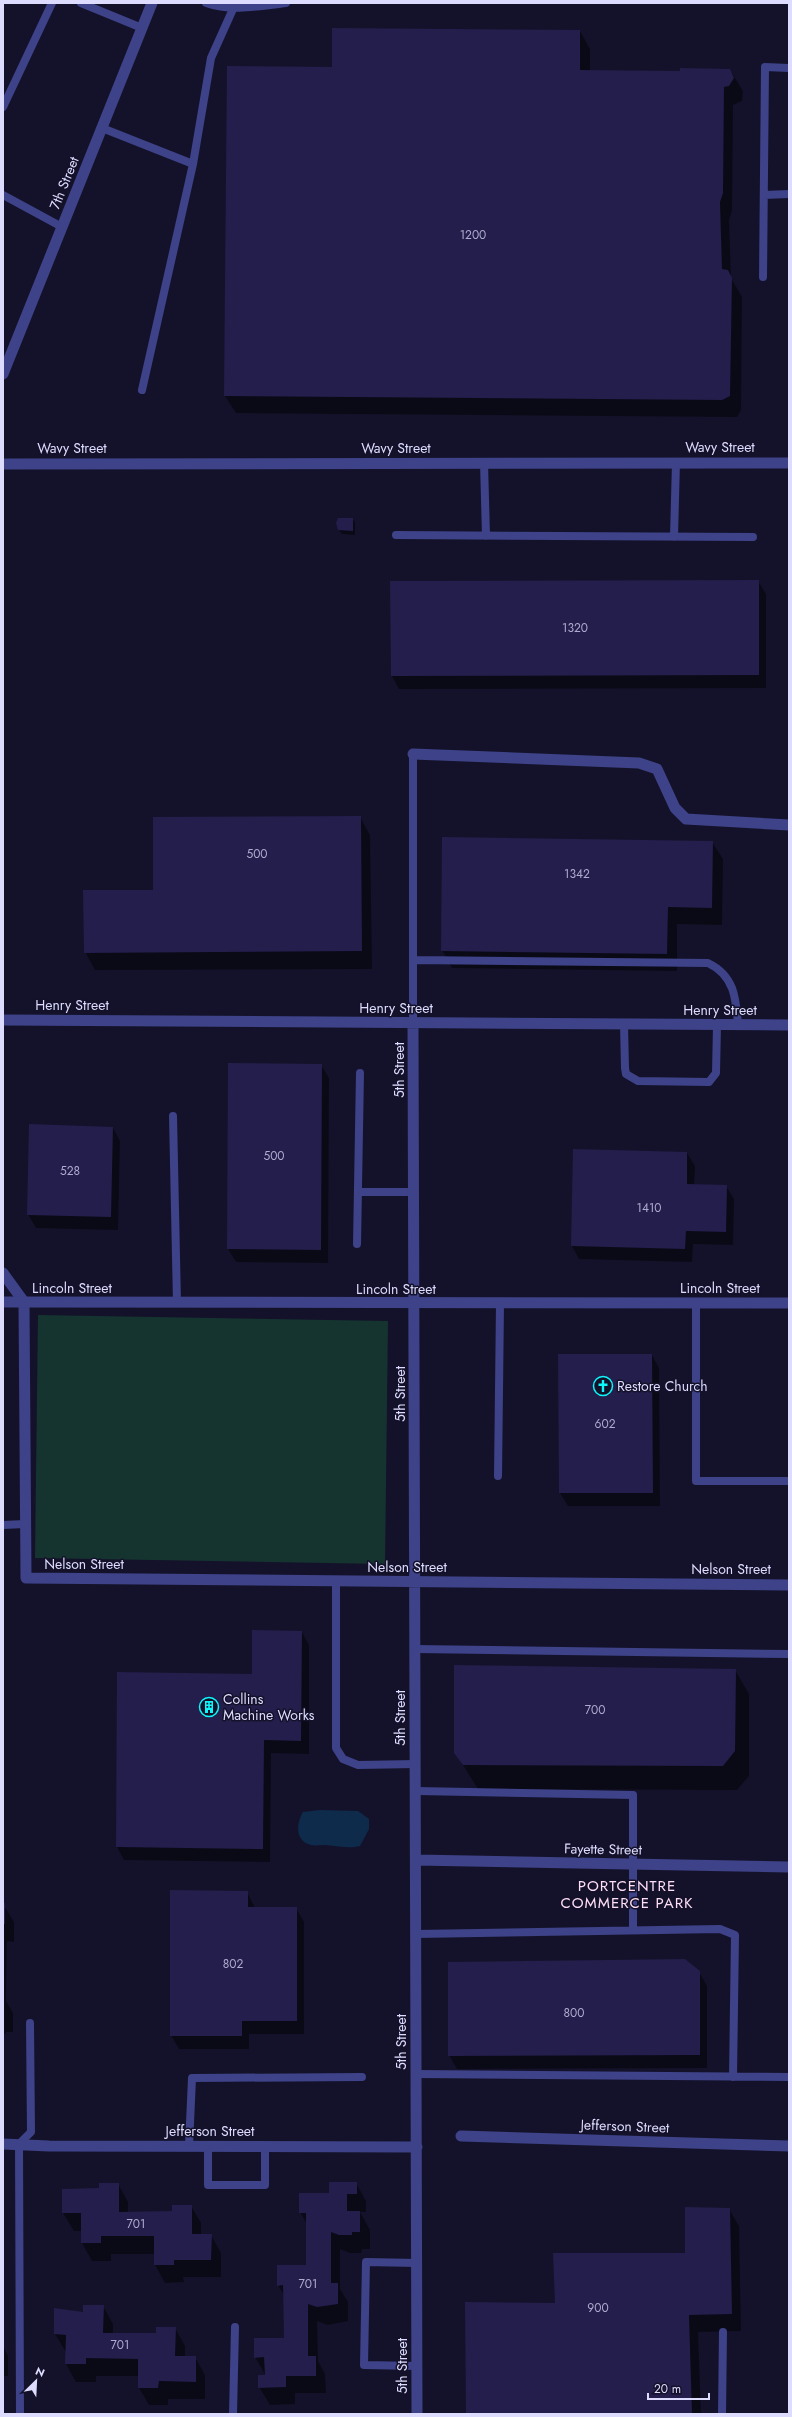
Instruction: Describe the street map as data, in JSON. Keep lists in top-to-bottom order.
{
  "streets": {
    "street": [
      "7th Street",
      "Wavy Street",
      "Henry Street",
      "5th Street",
      "Lincoln Street",
      "Nelson Street",
      "Fayette Street",
      "Jefferson Street"
    ]
  },
  "crossings": [
    ["Henry Street", "5th Street"],
    ["5th Street", "Lincoln Street"],
    ["5th Street", "Nelson Street"],
    ["5th Street", "Fayette Street"],
    ["5th Street", "Jefferson Street"]
  ],
  "districts": ["PORTCENTRE COMMERCE PARK"],
  "places": {
    "church": ["Restore Church"],
    "building": ["Collins Machine Works"]
  },
  "house_numbers": [
    "1200",
    "1320",
    "500",
    "1342",
    "500",
    "528",
    "1410",
    "602",
    "700",
    "802",
    "800",
    "701",
    "701",
    "900",
    "701"
  ],
  "scale_bar": "20 m",
  "north": "top right"
}
